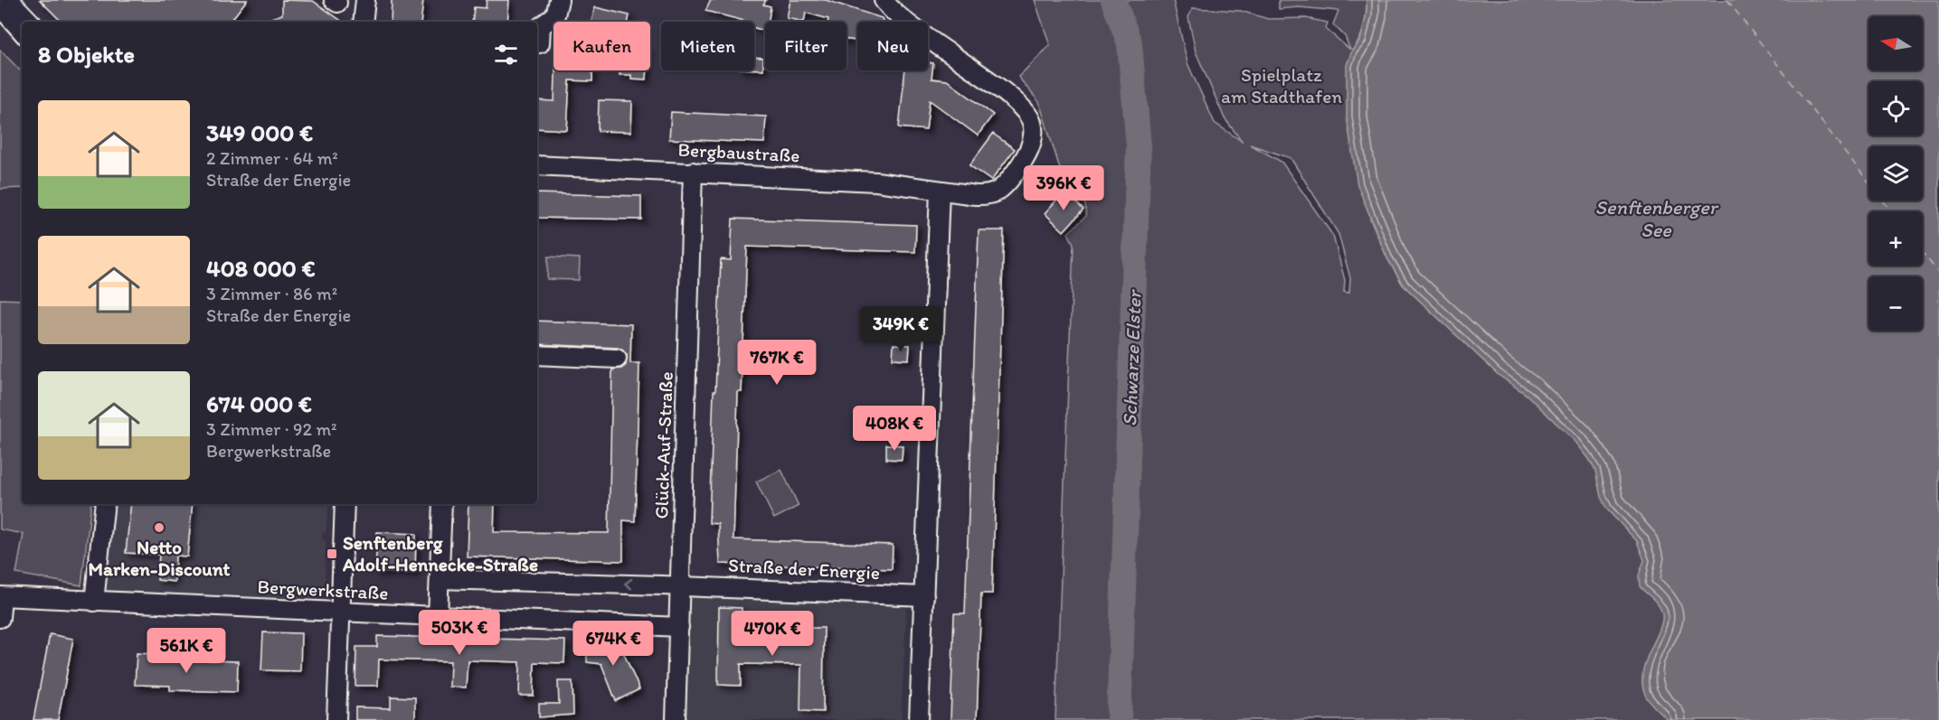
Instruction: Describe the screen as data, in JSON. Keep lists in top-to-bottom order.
{
  "streets": {
    "street": [
      "Bergbaustraße",
      "Glück-Auf-Straße",
      "Straße der Energie",
      "Bergwerkstraße"
    ]
  },
  "crossings": [
    ["Bergbaustraße", "Glück-Auf-Straße"],
    ["Glück-Auf-Straße", "Straße der Energie"],
    ["Glück-Auf-Straße", "Bergwerkstraße"]
  ],
  "water": ["Senftenberger See", "Schwarze Elster"],
  "parks": ["Spielplatz am Stadthafen"],
  "places": {
    "other": ["Netto Marken-Discount"],
    "transit": ["Senftenberg Adolf-Hennecke-Straße"]
  },
  "north": "left",
  "page": {
    "map_buttons": ["+", "−"],
    "chip": [
      "Kaufen",
      "Mieten",
      "Filter",
      "Neu"
    ],
    "heading": "8 Objekte",
    "list": [
      {
        "name": "349 000 €",
        "note": "2 Zimmer · 64 m² · Straße der Energie"
      },
      {
        "name": "408 000 €",
        "note": "3 Zimmer · 86 m² · Straße der Energie"
      },
      {
        "name": "674 000 €",
        "note": "3 Zimmer · 92 m² · Bergwerkstraße"
      }
    ],
    "price": [
      "396K €",
      "349K €",
      "767K €",
      "408K €",
      "503K €",
      "470K €",
      "674K €",
      "561K €"
    ]
  }
}
